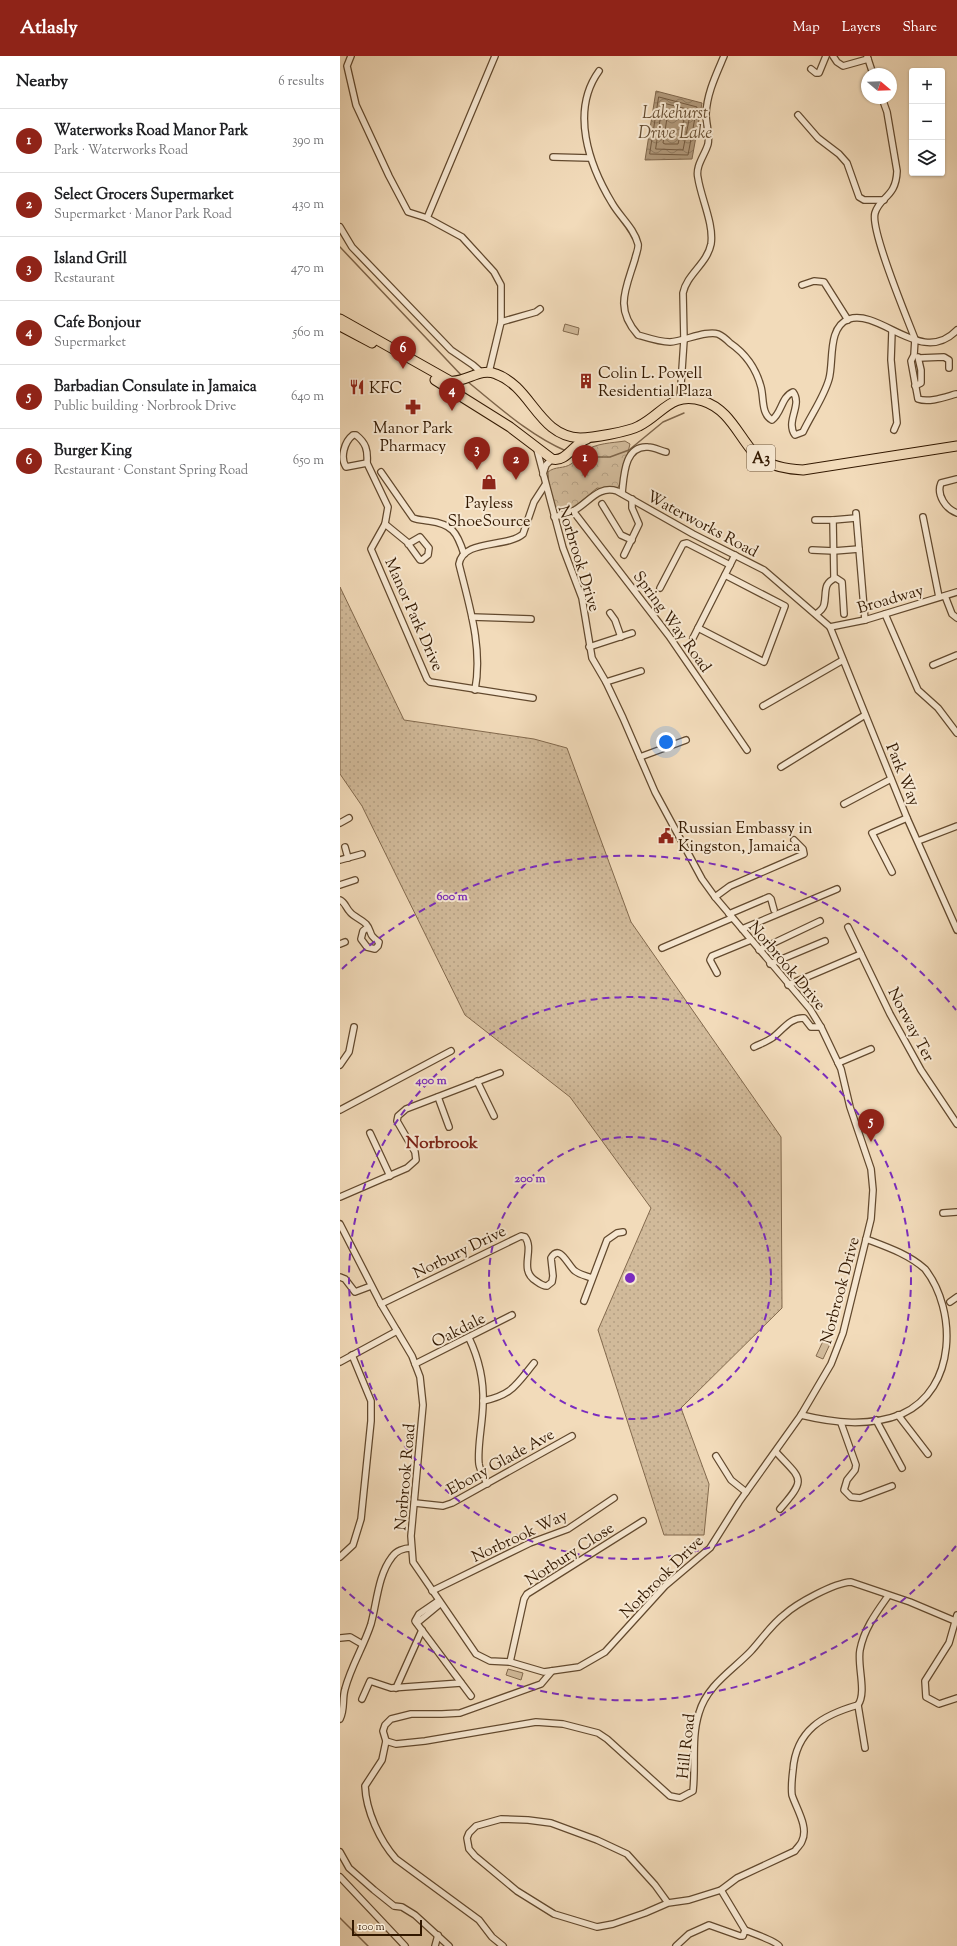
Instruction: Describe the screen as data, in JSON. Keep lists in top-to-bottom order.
{
  "streets": {
    "main road": ["A3"],
    "street": [
      "Waterworks Road",
      "Norbrook Drive",
      "Broadway",
      "Manor Park Drive",
      "Spring Way Road",
      "Park Way",
      "Norway Ter",
      "Norbury Drive",
      "Oakdale",
      "Ebony Glade Ave",
      "Norbrook Road",
      "Norbrook Way",
      "Norbury Close",
      "Hill Road"
    ]
  },
  "crossings": [
    ["Waterworks Road", "Norbrook Drive"],
    ["Waterworks Road", "Broadway"],
    ["Waterworks Road", "Spring Way Road"],
    ["Waterworks Road", "Park Way"],
    ["Norbrook Drive", "Norbrook Road"],
    ["Broadway", "Park Way"],
    ["Norbury Drive", "Norbrook Road"],
    ["Oakdale", "Norbrook Road"],
    ["Ebony Glade Ave", "Norbrook Road"],
    ["Norbrook Road", "Norbrook Way"],
    ["Norbrook Road", "Norbury Close"]
  ],
  "districts": ["Norbrook"],
  "water": ["Lakehurst Drive Lake"],
  "places": {
    "building": ["Colin L. Powell Residential Plaza"],
    "restaurant": ["KFC"],
    "pharmacy": ["Manor Park Pharmacy"],
    "shop": ["Payless ShoeSource"],
    "public building": ["Russian Embassy in Kingston, Jamaica"]
  },
  "scale_bar": "100 m",
  "north": "right",
  "page": {
    "header": "Atlasly",
    "nav": ["Map", "Layers", "Share"],
    "heading": ["Nearby", "6 results"],
    "map_buttons": ["+", "−"],
    "list": [
      {
        "mark": "1",
        "name": "Waterworks Road Manor Park",
        "note": "Park · Waterworks Road",
        "value": "390 m"
      },
      {
        "mark": "2",
        "name": "Select Grocers Supermarket",
        "note": "Supermarket · Manor Park Road",
        "value": "430 m"
      },
      {
        "mark": "3",
        "name": "Island Grill",
        "note": "Restaurant",
        "value": "470 m"
      },
      {
        "mark": "4",
        "name": "Cafe Bonjour",
        "note": "Supermarket",
        "value": "560 m"
      },
      {
        "mark": "5",
        "name": "Barbadian Consulate in Jamaica",
        "note": "Public building · Norbrook Drive",
        "value": "640 m"
      },
      {
        "mark": "6",
        "name": "Burger King",
        "note": "Restaurant · Constant Spring Road",
        "value": "650 m"
      }
    ],
    "pins": [
      "6",
      "4",
      "3",
      "1",
      "2",
      "5"
    ],
    "scale": "100 m"
  },
  "rings": ["600 m", "400 m", "200 m"]
}
